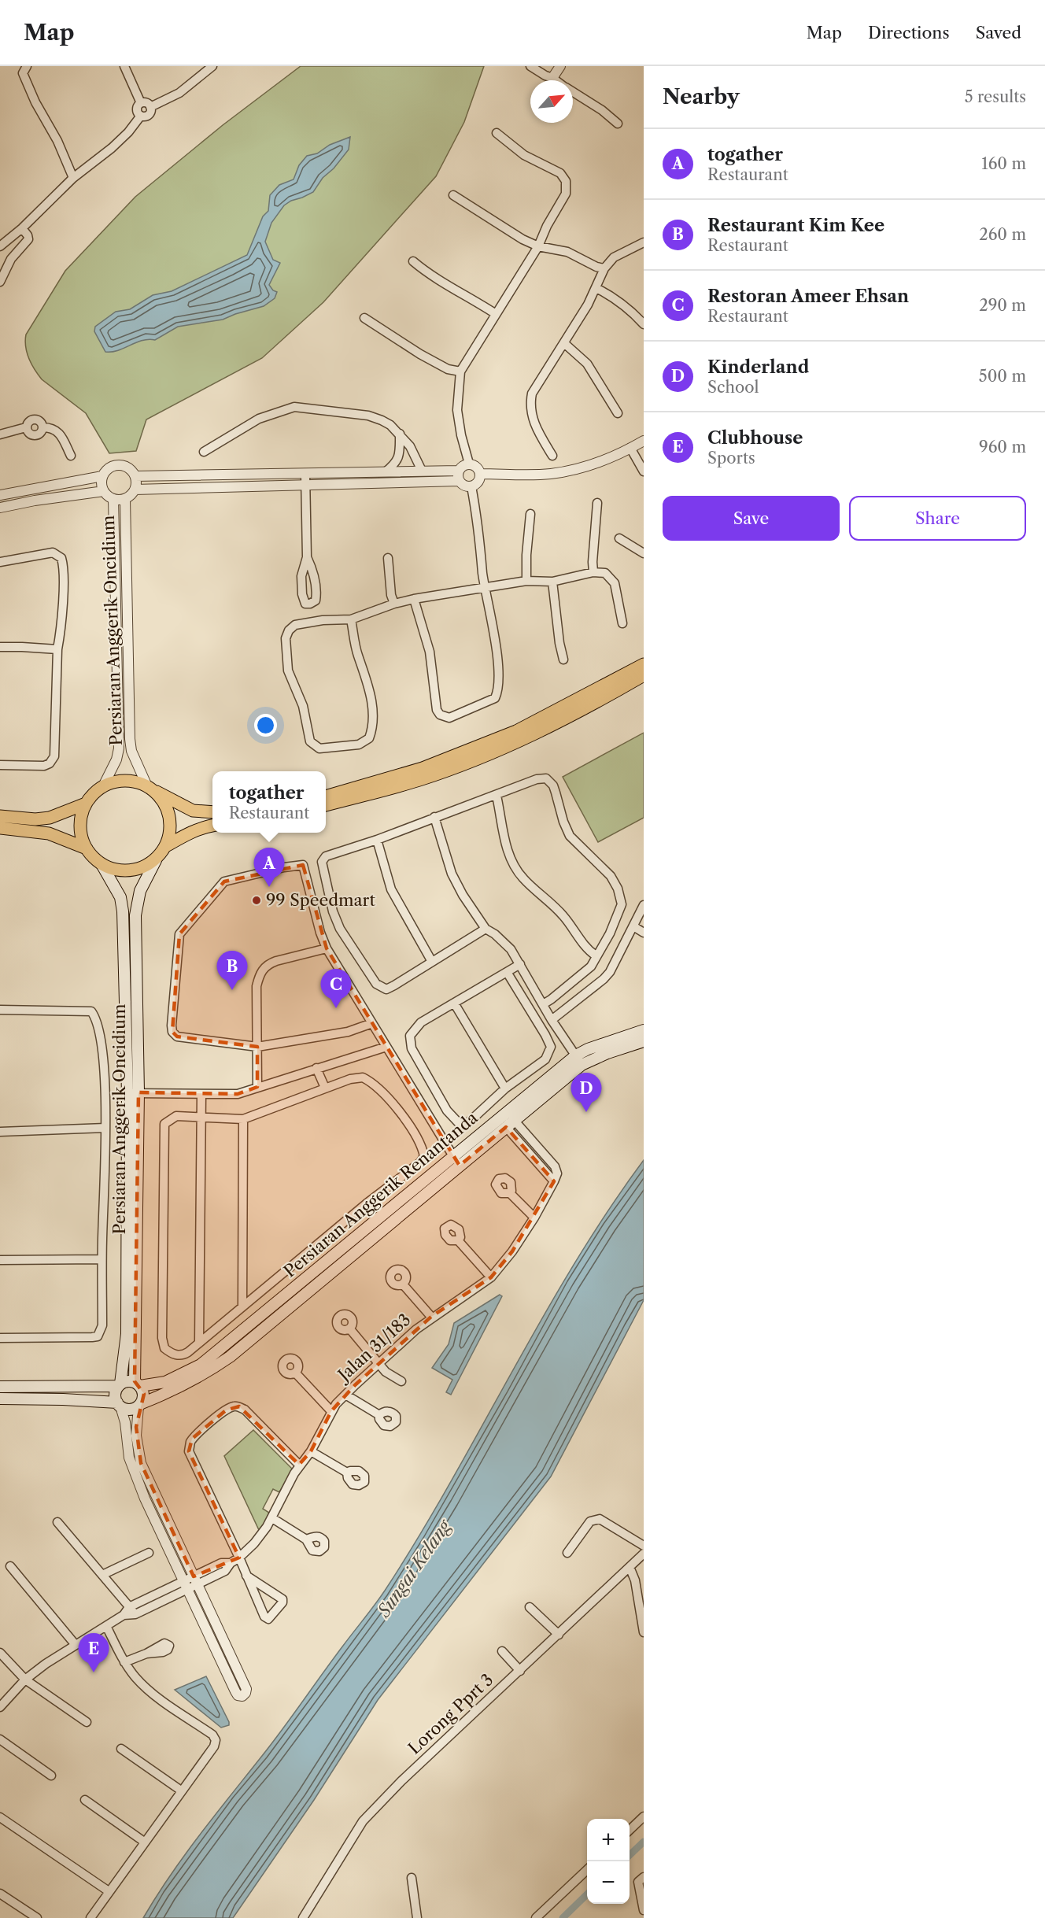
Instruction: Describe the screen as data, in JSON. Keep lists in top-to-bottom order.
{
  "streets": {
    "main road": ["Persiaran Anggerik Oncidium", "Persiaran Anggerik Renantanda"],
    "street": ["Jalan 31/183", "Lorong Pprt 3"]
  },
  "crossings": [
    ["Persiaran Anggerik Oncidium", "Persiaran Anggerik Renantanda"]
  ],
  "water": ["Sungai Kelang"],
  "places": ["99 Speedmart"],
  "north": "top right",
  "page": {
    "header": "Map",
    "nav": ["Map", "Directions", "Saved"],
    "heading": ["Nearby", "5 results"],
    "list": [
      {
        "mark": "A",
        "name": "togather",
        "note": "Restaurant",
        "value": "160 m"
      },
      {
        "mark": "B",
        "name": "Restaurant Kim Kee",
        "note": "Restaurant",
        "value": "260 m"
      },
      {
        "mark": "C",
        "name": "Restoran Ameer Ehsan",
        "note": "Restaurant",
        "value": "290 m"
      },
      {
        "mark": "D",
        "name": "Kinderland",
        "note": "School",
        "value": "500 m"
      },
      {
        "mark": "E",
        "name": "Clubhouse",
        "note": "Sports",
        "value": "960 m"
      }
    ],
    "buttons": ["Save", "Share"],
    "popup": ["togather", "Restaurant"],
    "pins": [
      "A",
      "B",
      "C",
      "D",
      "E"
    ],
    "map_buttons": ["+", "−"]
  }
}
